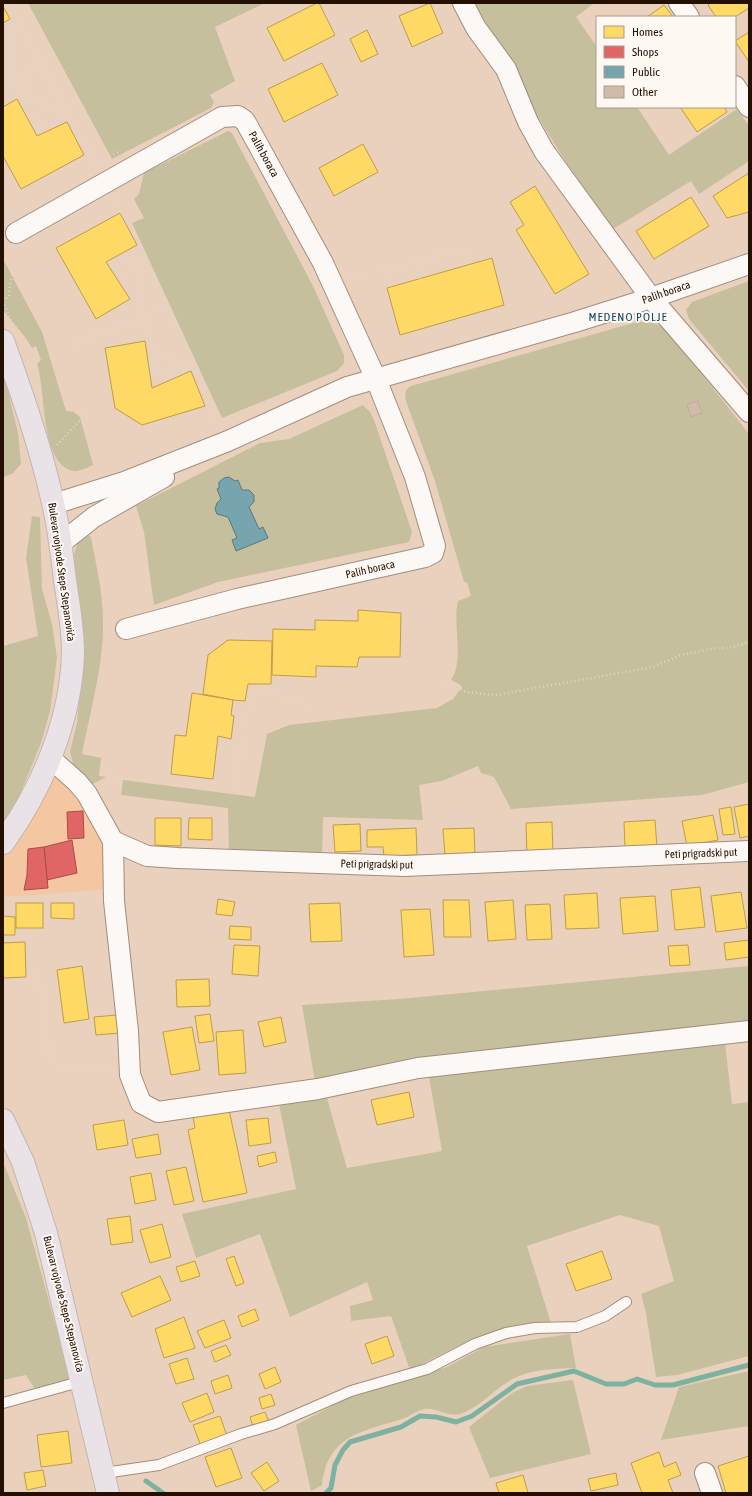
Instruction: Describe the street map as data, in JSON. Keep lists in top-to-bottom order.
{
  "streets": {
    "main road": ["Bulevar vojvode Stepe Stepanovića"],
    "street": ["Palih boraca", "Peti prigradski put"]
  },
  "crossings": [
    ["Palih boraca", "Bulevar vojvode Stepe Stepanovića"]
  ],
  "districts": ["MEDENO POLJE"],
  "legend": [
    "Homes",
    "Shops",
    "Public",
    "Other"
  ]
}
